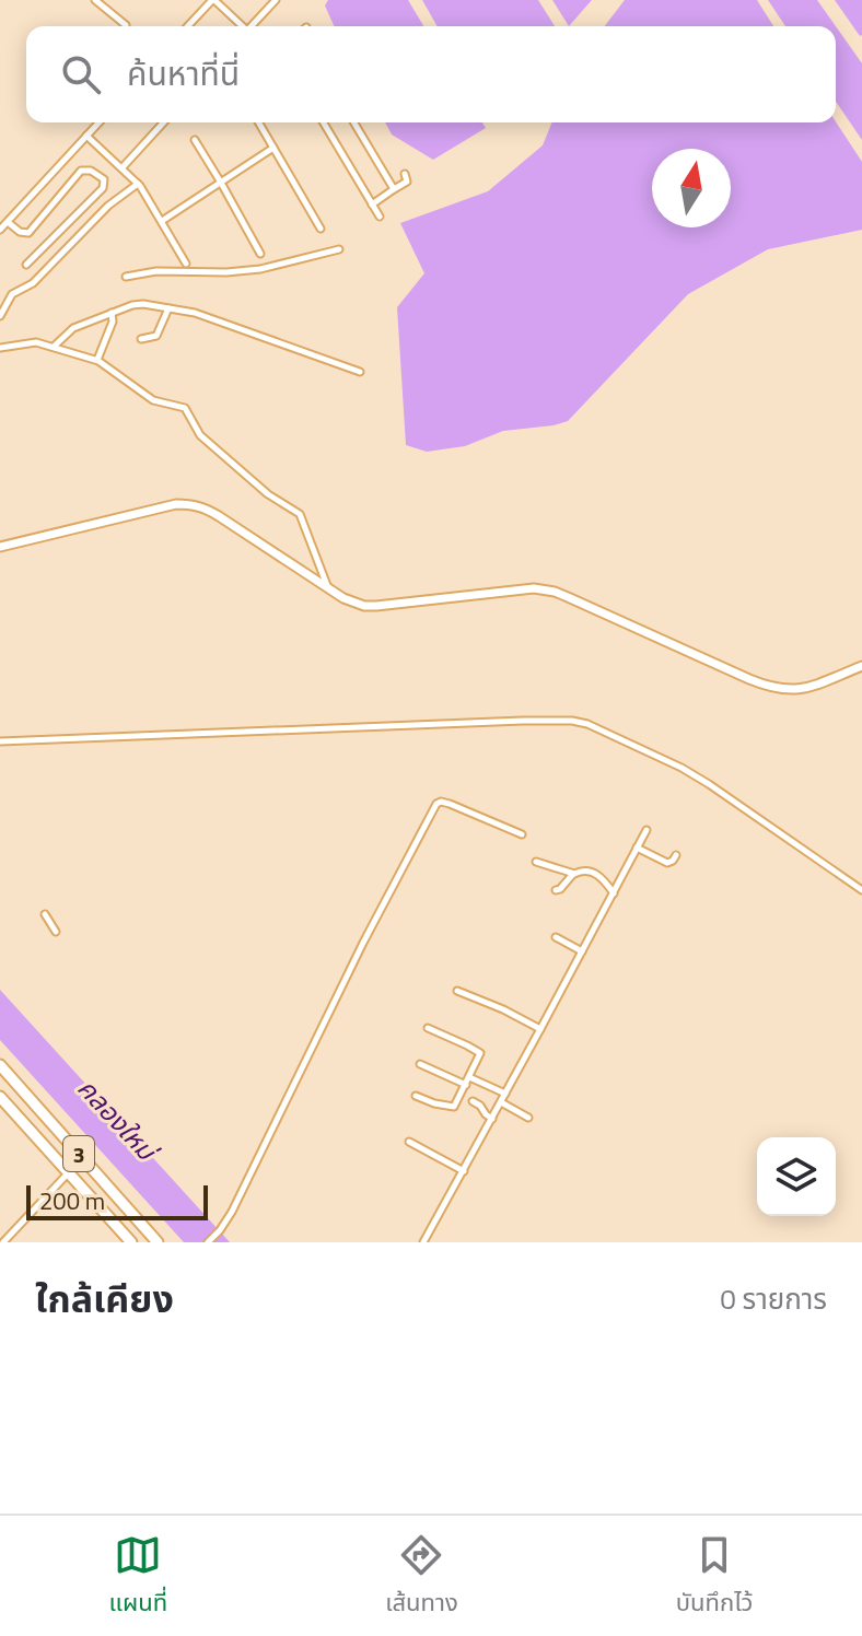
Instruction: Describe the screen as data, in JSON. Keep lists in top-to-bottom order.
{
  "streets": {
    "highway": ["3"]
  },
  "water": ["คลองใหม่"],
  "scale_bar": "200 m",
  "north": "top",
  "page": {
    "search": "ค้นหาที่นี่",
    "scale": "200 m",
    "heading": ["ใกล้เคียง", "0 รายการ"],
    "nav": ["แผนที่", "เส้นทาง", "บันทึกไว้"]
  }
}
